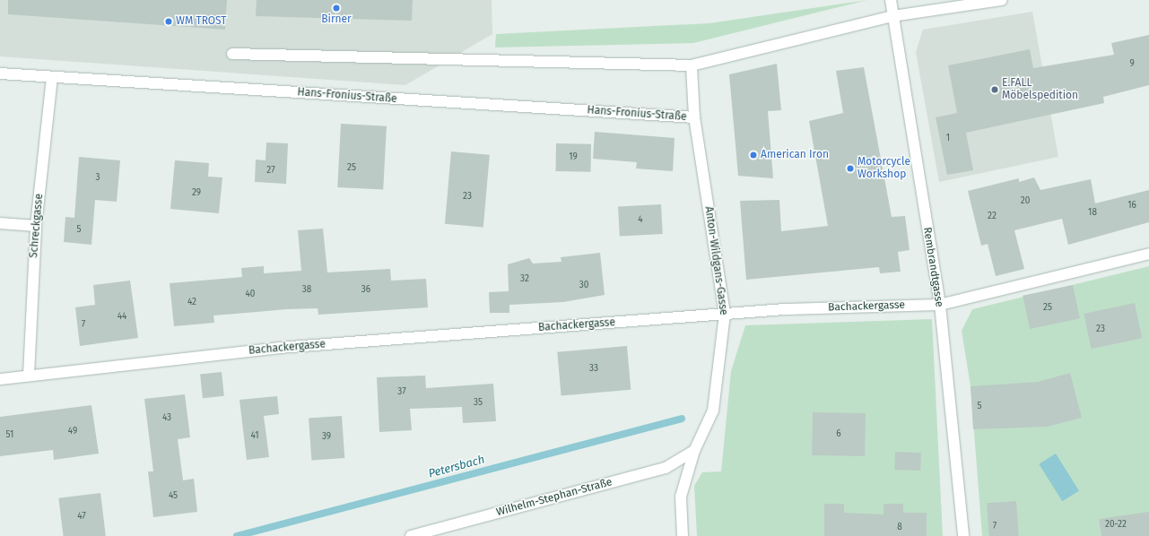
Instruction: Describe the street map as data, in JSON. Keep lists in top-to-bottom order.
{
  "streets": {
    "street": [
      "Hans-Fronius-Straße",
      "Schreckgasse",
      "Anton-Wildgans-Gasse",
      "Rembrandtgasse",
      "Bachackergasse",
      "Wilhelm-Stephan-Straße"
    ]
  },
  "crossings": [
    ["Hans-Fronius-Straße", "Schreckgasse"],
    ["Hans-Fronius-Straße", "Anton-Wildgans-Gasse"],
    ["Schreckgasse", "Bachackergasse"],
    ["Anton-Wildgans-Gasse", "Bachackergasse"],
    ["Anton-Wildgans-Gasse", "Wilhelm-Stephan-Straße"],
    ["Rembrandtgasse", "Bachackergasse"]
  ],
  "water": ["Petersbach"],
  "places": [
    "Birner",
    "WM TROST",
    "E.FALL Möbelspedition",
    "American Iron",
    "Motorcycle Workshop"
  ],
  "house_numbers": [
    "9",
    "1",
    "19",
    "25",
    "27",
    "3",
    "29",
    "23",
    "20",
    "16",
    "18",
    "22",
    "4",
    "5",
    "32",
    "30",
    "38",
    "36",
    "40",
    "42",
    "25",
    "44",
    "7",
    "23",
    "33",
    "37",
    "35",
    "5",
    "43",
    "49",
    "6",
    "51",
    "41",
    "39",
    "45",
    "47",
    "20-22",
    "7",
    "8"
  ]
}
